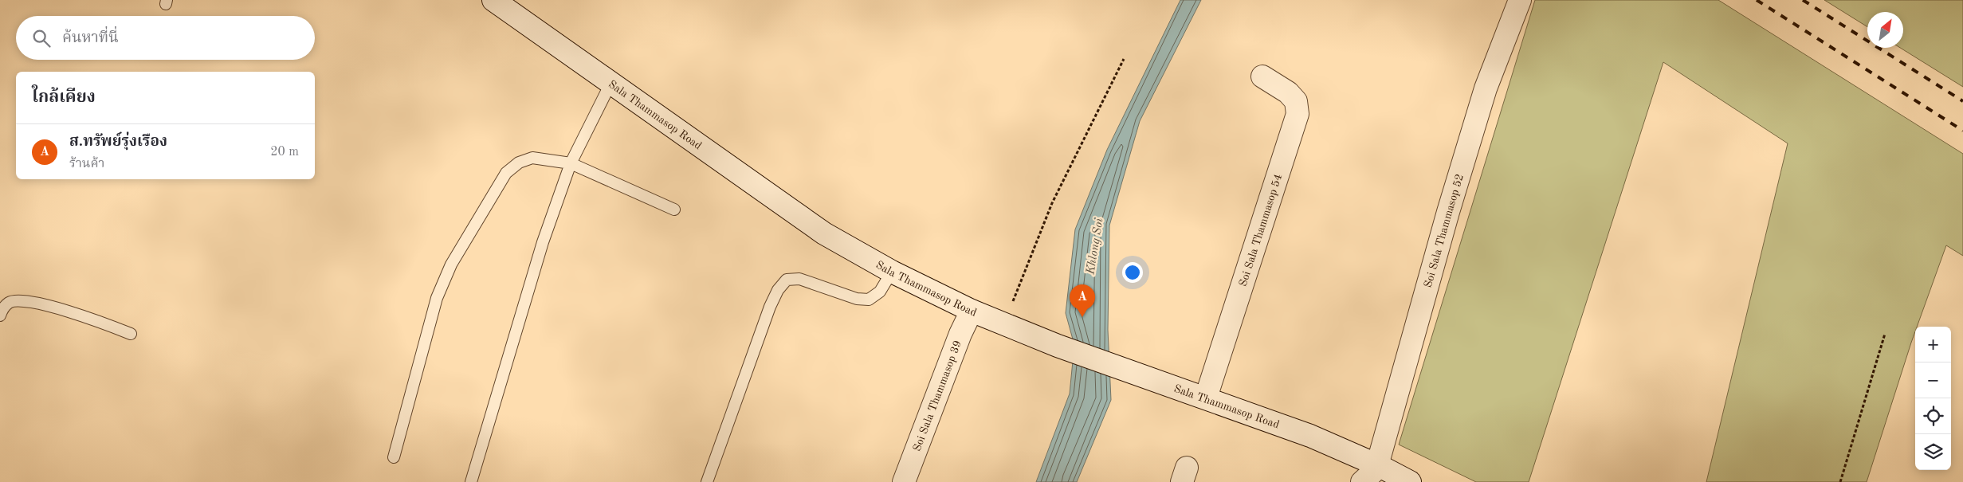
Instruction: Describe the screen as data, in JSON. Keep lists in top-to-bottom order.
{
  "streets": {
    "street": [
      "Sala Thammasop Road",
      "Soi Sala Thammasop 54",
      "Soi Sala Thammasop 52",
      "Soi Sala Thammasop 39"
    ]
  },
  "crossings": [
    ["Sala Thammasop Road", "Soi Sala Thammasop 54"],
    ["Sala Thammasop Road", "Soi Sala Thammasop 52"],
    ["Sala Thammasop Road", "Soi Sala Thammasop 39"]
  ],
  "water": ["Khlong Soi"],
  "north": "top right",
  "page": {
    "search": "ค้นหาที่นี่",
    "heading": "ใกล้เคียง",
    "list": [
      {
        "mark": "A",
        "name": "ส.ทรัพย์รุ่งเรือง",
        "note": "ร้านค้า",
        "value": "20 m"
      }
    ],
    "pins": "A",
    "map_buttons": ["+", "−"]
  }
}
